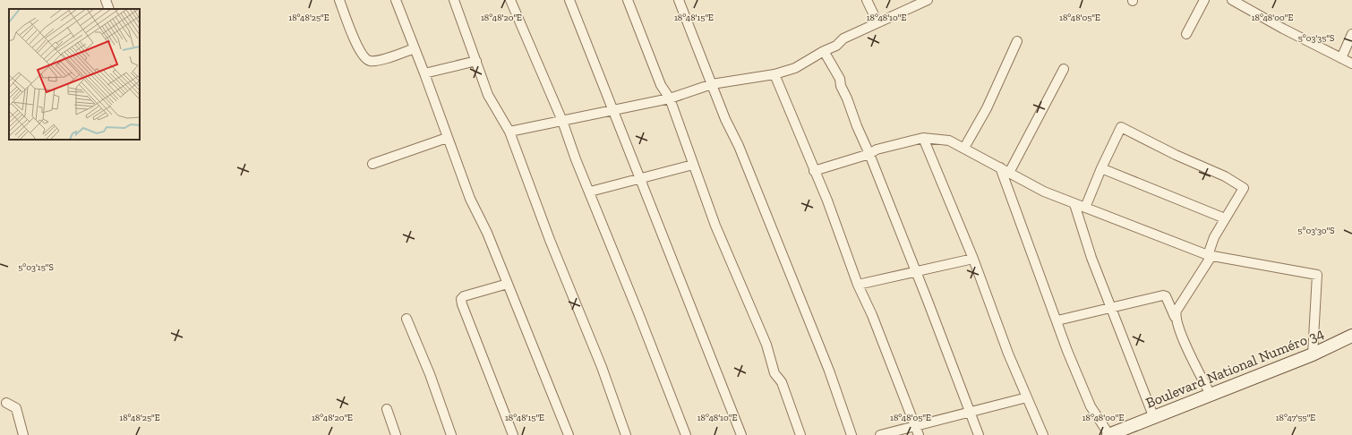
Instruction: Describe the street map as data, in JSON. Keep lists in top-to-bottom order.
{
  "streets": {
    "main road": ["Boulevard National Numéro 34"]
  },
  "coordinates": [
    "18°48'25\"E",
    "18°48'20\"E",
    "18°48'10\"E",
    "18°48'05\"E",
    "18°48'15\"E",
    "18°48'00\"E",
    "5°03'35\"S",
    "5°03'30\"S",
    "5°03'15\"S",
    "18°47'55\"E"
  ]
}
